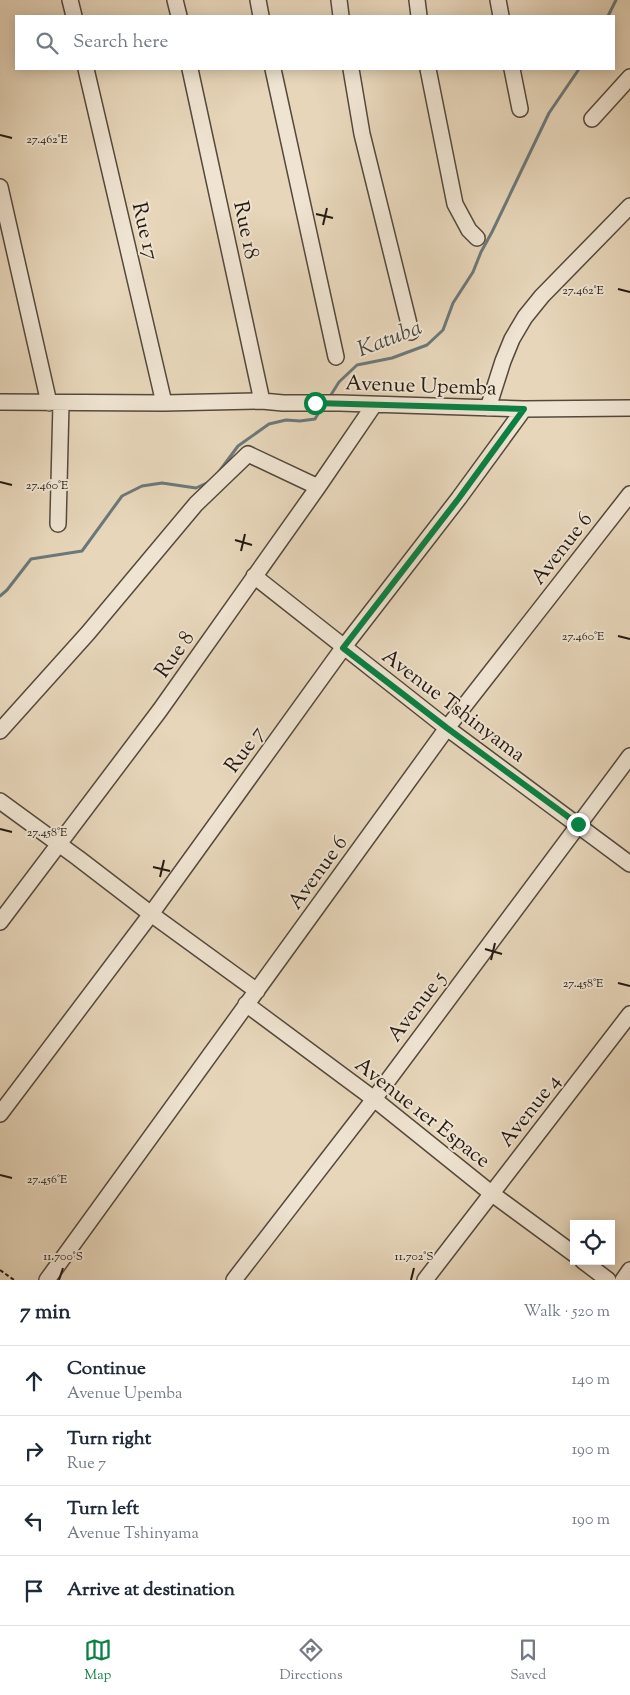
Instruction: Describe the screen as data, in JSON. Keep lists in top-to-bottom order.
{
  "streets": {
    "street": [
      "Rue 18",
      "Rue 17",
      "Avenue Upemba",
      "Avenue 6",
      "Rue 8",
      "Avenue Tshinyama",
      "Rue 7",
      "Avenue 5",
      "Avenue 4",
      "Avenue 1er Espace"
    ]
  },
  "crossings": [
    ["Rue 18", "Avenue Upemba"],
    ["Rue 17", "Avenue Upemba"],
    ["Avenue Upemba", "Rue 8"],
    ["Avenue Upemba", "Rue 7"],
    ["Avenue 6", "Avenue Tshinyama"],
    ["Avenue 6", "Avenue 1er Espace"],
    ["Rue 8", "Avenue Tshinyama"],
    ["Avenue Tshinyama", "Rue 7"],
    ["Avenue Tshinyama", "Avenue 5"],
    ["Avenue 5", "Avenue 1er Espace"],
    ["Avenue 4", "Avenue 1er Espace"]
  ],
  "water": ["Katuba"],
  "page": {
    "search": "Search here",
    "heading": ["7 min", "Walk · 520 m"],
    "list": [
      ["Continue", "Avenue Upemba", "140 m"],
      ["Turn right", "Rue 7", "190 m"],
      ["Turn left", "Avenue Tshinyama", "190 m"],
      "Arrive at destination"
    ],
    "nav": ["Map", "Directions", "Saved"]
  },
  "coordinates": [
    "27.462°E",
    "27.460°E",
    "27.458°E",
    "27.456°E",
    "11.700°S",
    "11.702°S"
  ]
}
